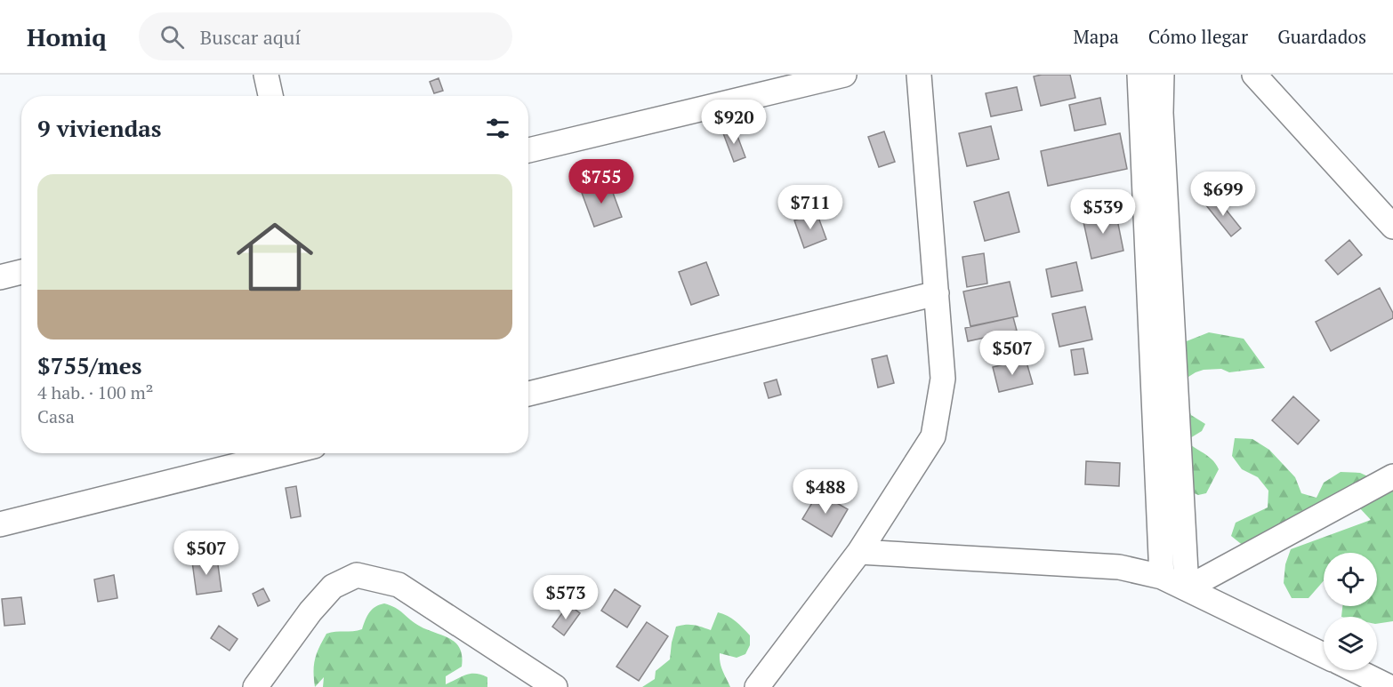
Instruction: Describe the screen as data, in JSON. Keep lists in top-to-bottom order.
{
  "page": {
    "header": "Homiq",
    "search": "Buscar aquí",
    "nav": ["Mapa", "Cómo llegar", "Guardados"],
    "heading": "9 viviendas",
    "price": [
      "$920",
      "$755",
      "$699",
      "$711",
      "$539",
      "$507",
      "$488",
      "$507",
      "$573"
    ],
    "list": [
      {
        "name": "$755/mes",
        "note": "4 hab. · 100 m² · Casa"
      }
    ]
  }
}
